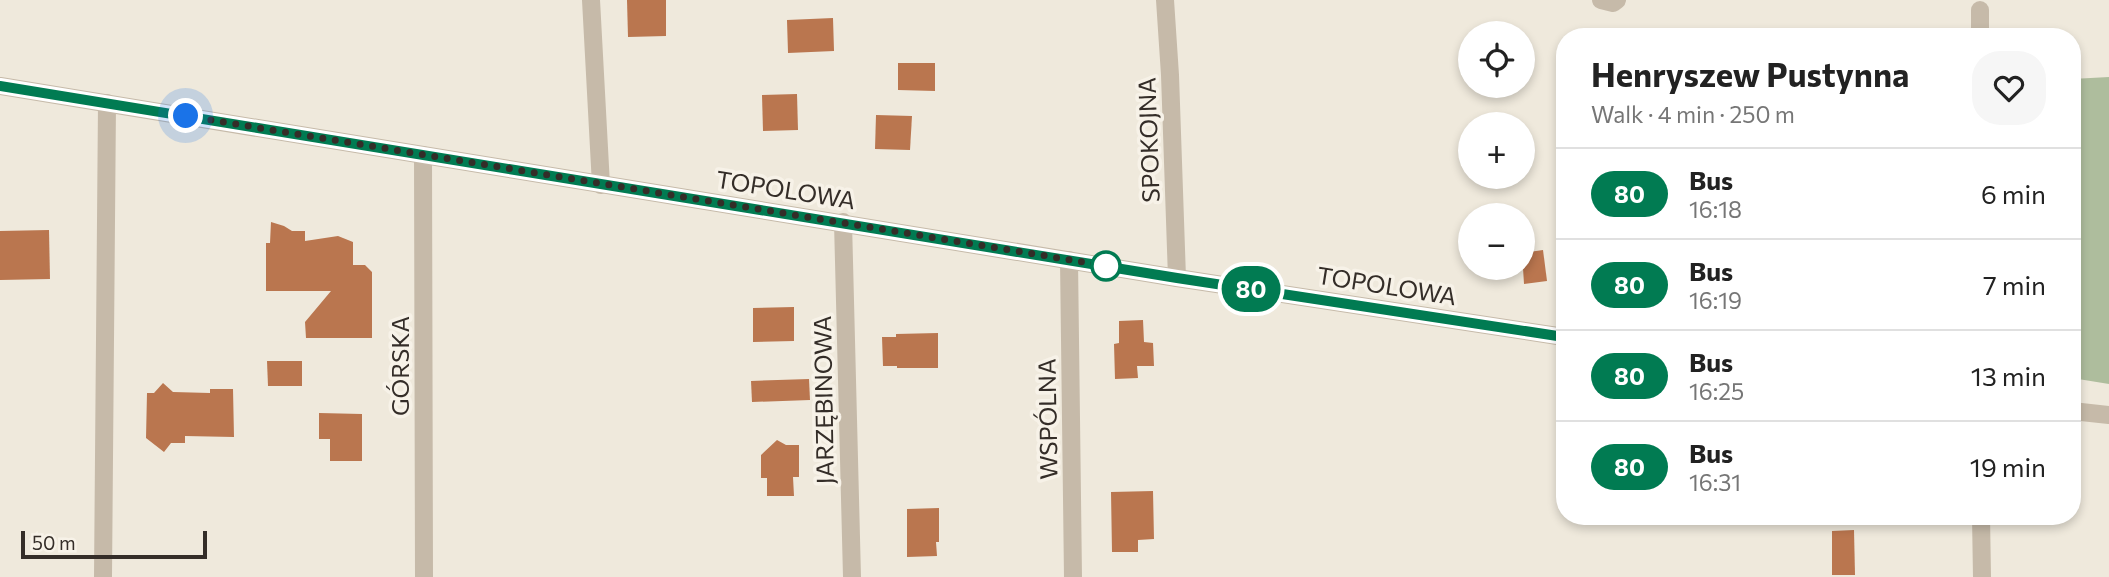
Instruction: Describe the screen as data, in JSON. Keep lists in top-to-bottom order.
{
  "streets": {
    "street": [
      "SPOKOJNA",
      "TOPOLOWA",
      "GÓRSKA",
      "JARZĘBINOWA",
      "WSPÓLNA"
    ]
  },
  "crossings": [
    ["SPOKOJNA", "TOPOLOWA"],
    ["TOPOLOWA", "GÓRSKA"],
    ["TOPOLOWA", "JARZĘBINOWA"],
    ["TOPOLOWA", "WSPÓLNA"]
  ],
  "lines": ["bus line 80"],
  "scale_bar": "50 m",
  "page": {
    "on_map": "80",
    "map_buttons": ["+", "−"],
    "heading": ["Henryszew Pustynna", "Walk · 4 min · 250 m"],
    "list": [
      {
        "mark": "80",
        "name": "Bus",
        "note": "16:18",
        "value": "6 min"
      },
      {
        "mark": "80",
        "name": "Bus",
        "note": "16:19",
        "value": "7 min"
      },
      {
        "mark": "80",
        "name": "Bus",
        "note": "16:25",
        "value": "13 min"
      },
      {
        "mark": "80",
        "name": "Bus",
        "note": "16:31",
        "value": "19 min"
      }
    ],
    "scale": "50 m"
  }
}
